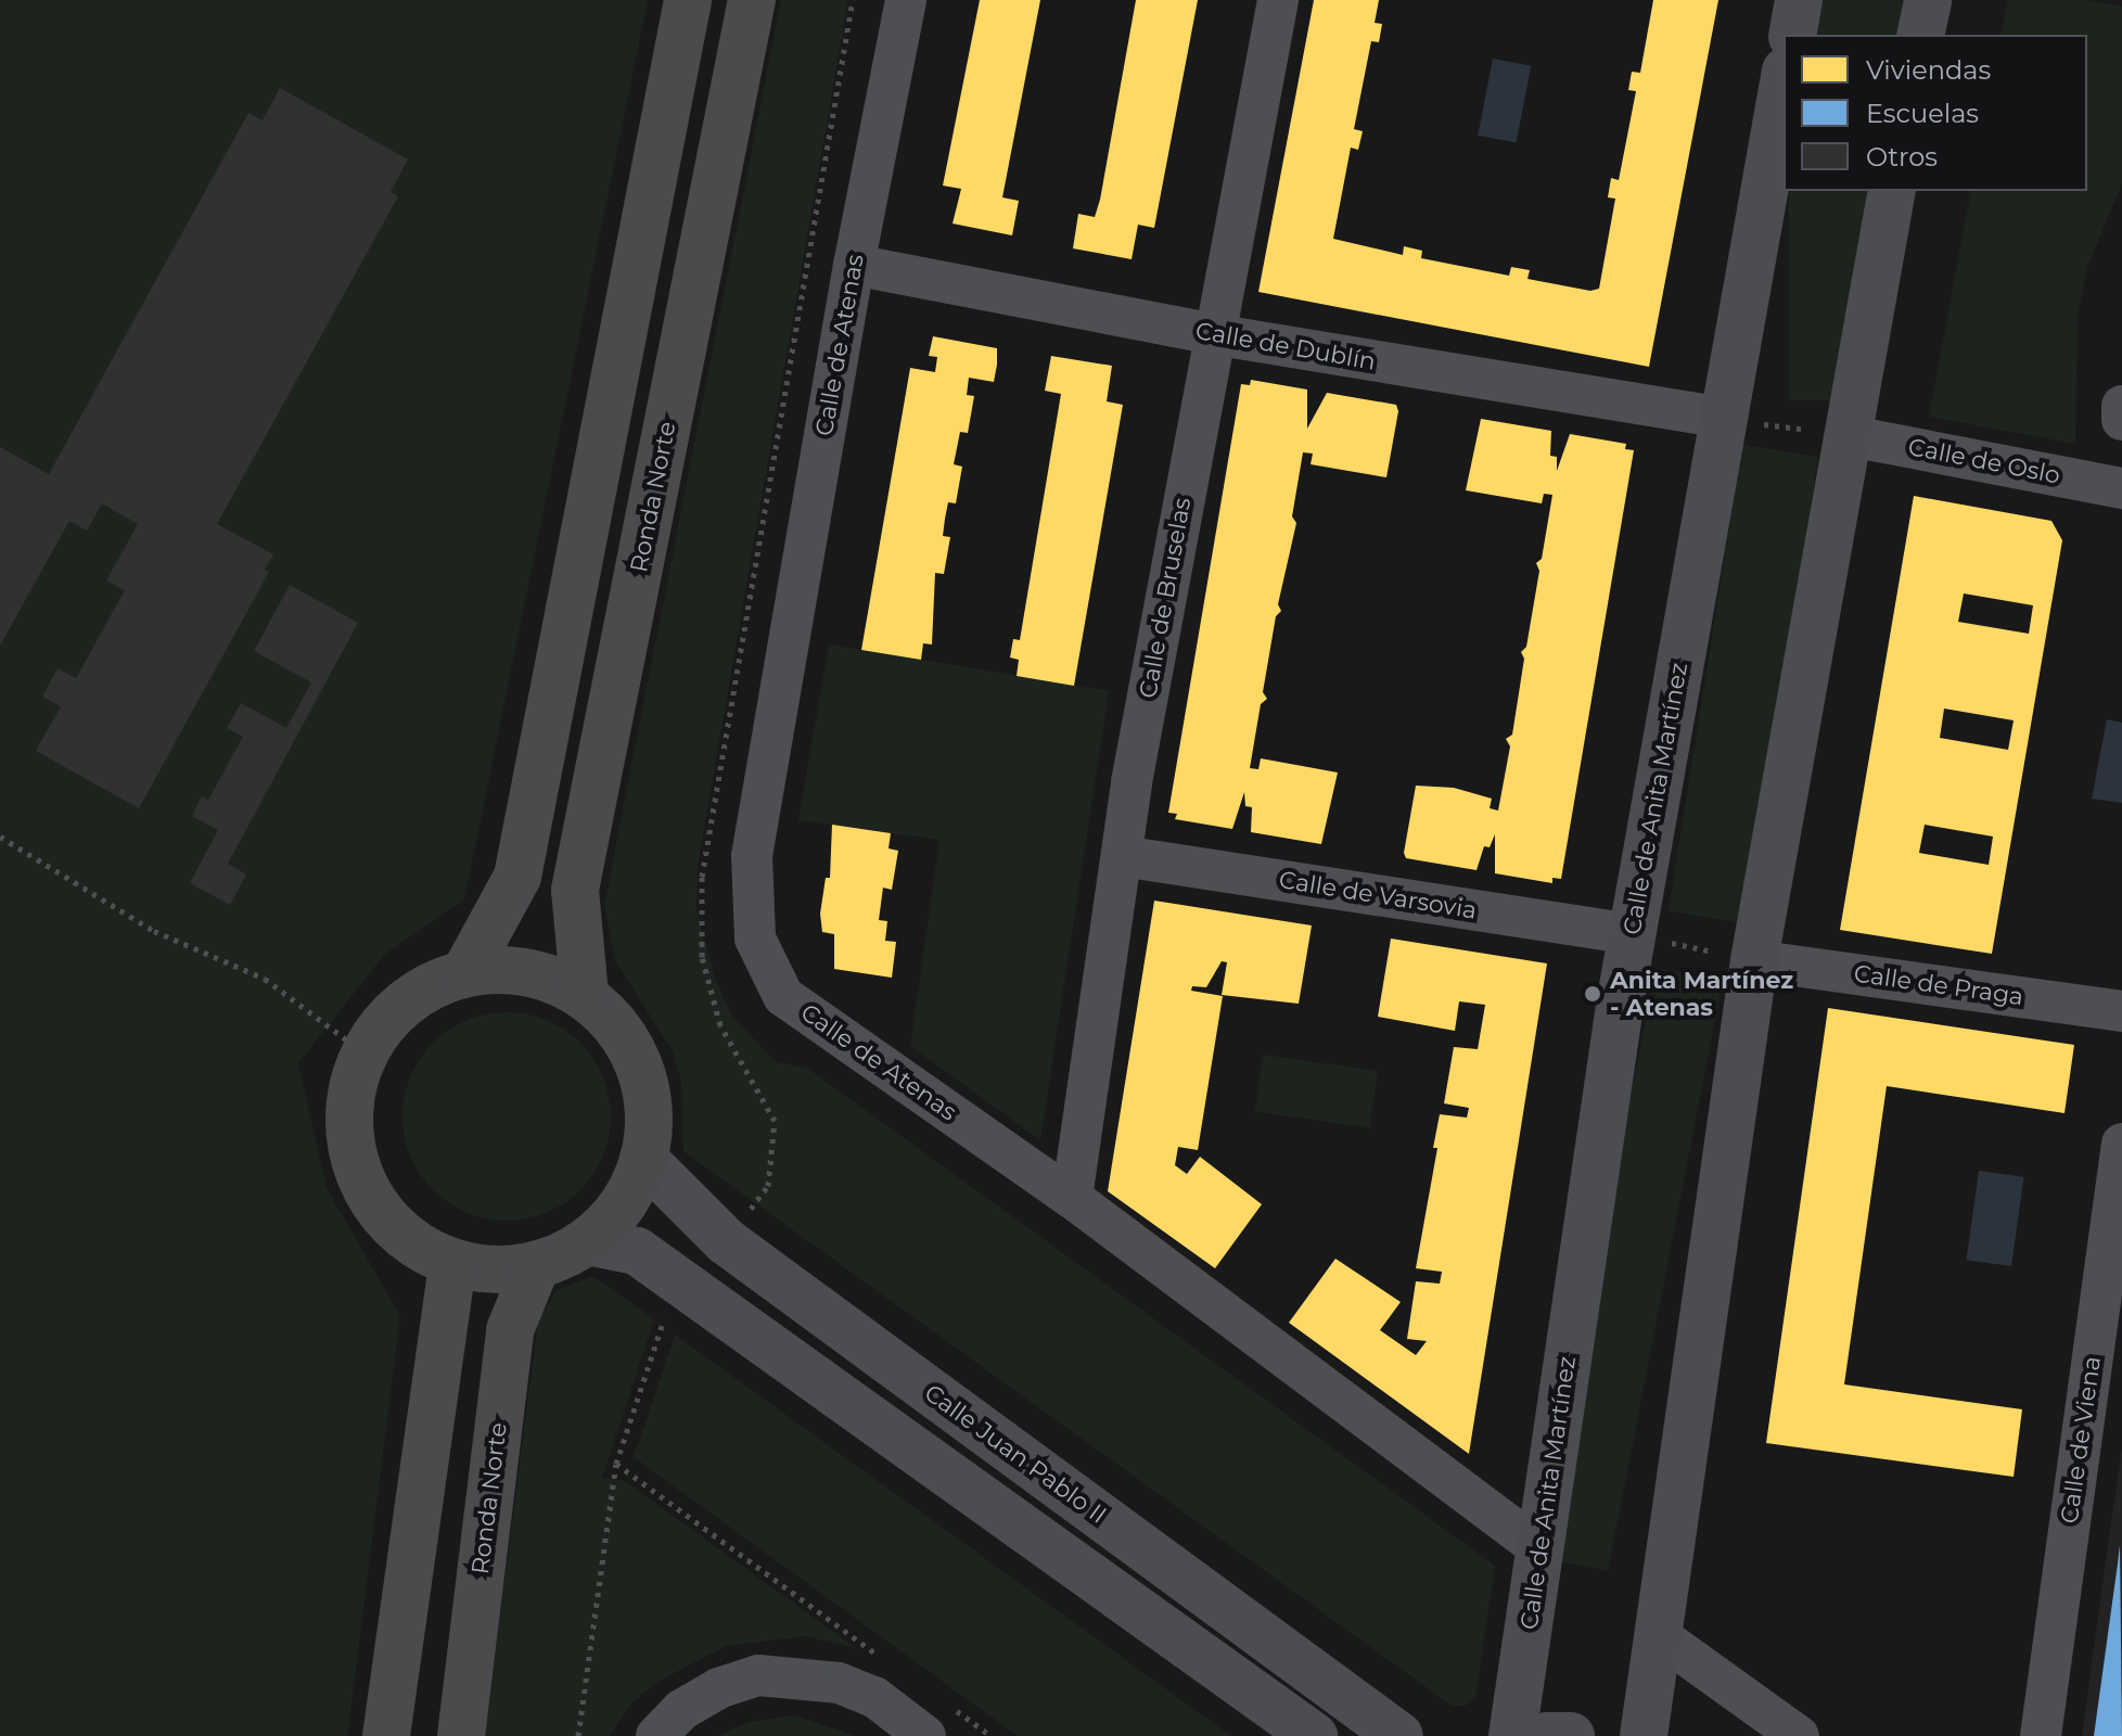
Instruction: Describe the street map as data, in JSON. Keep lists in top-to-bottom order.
{
  "streets": {
    "main road": ["Ronda Norte", "Calle de Anita Martínez", "Calle Juan Pablo II"],
    "street": [
      "Calle de Atenas",
      "Calle de Dublín",
      "Calle de Oslo",
      "Calle de Bruselas",
      "Calle de Varsovia",
      "Calle de Praga",
      "Calle de Viena"
    ]
  },
  "crossings": [
    ["Calle de Atenas", "Calle de Dublín"],
    ["Calle de Atenas", "Calle de Bruselas"],
    ["Calle de Atenas", "Calle de Anita Martínez"],
    ["Calle de Dublín", "Calle de Bruselas"],
    ["Calle de Dublín", "Calle de Anita Martínez"],
    ["Ronda Norte", "Calle Juan Pablo II"],
    ["Calle de Bruselas", "Calle de Varsovia"],
    ["Calle de Anita Martínez", "Calle de Varsovia"]
  ],
  "places": ["Anita Martínez - Atenas"],
  "legend": ["Viviendas", "Escuelas", "Otros"]
}
